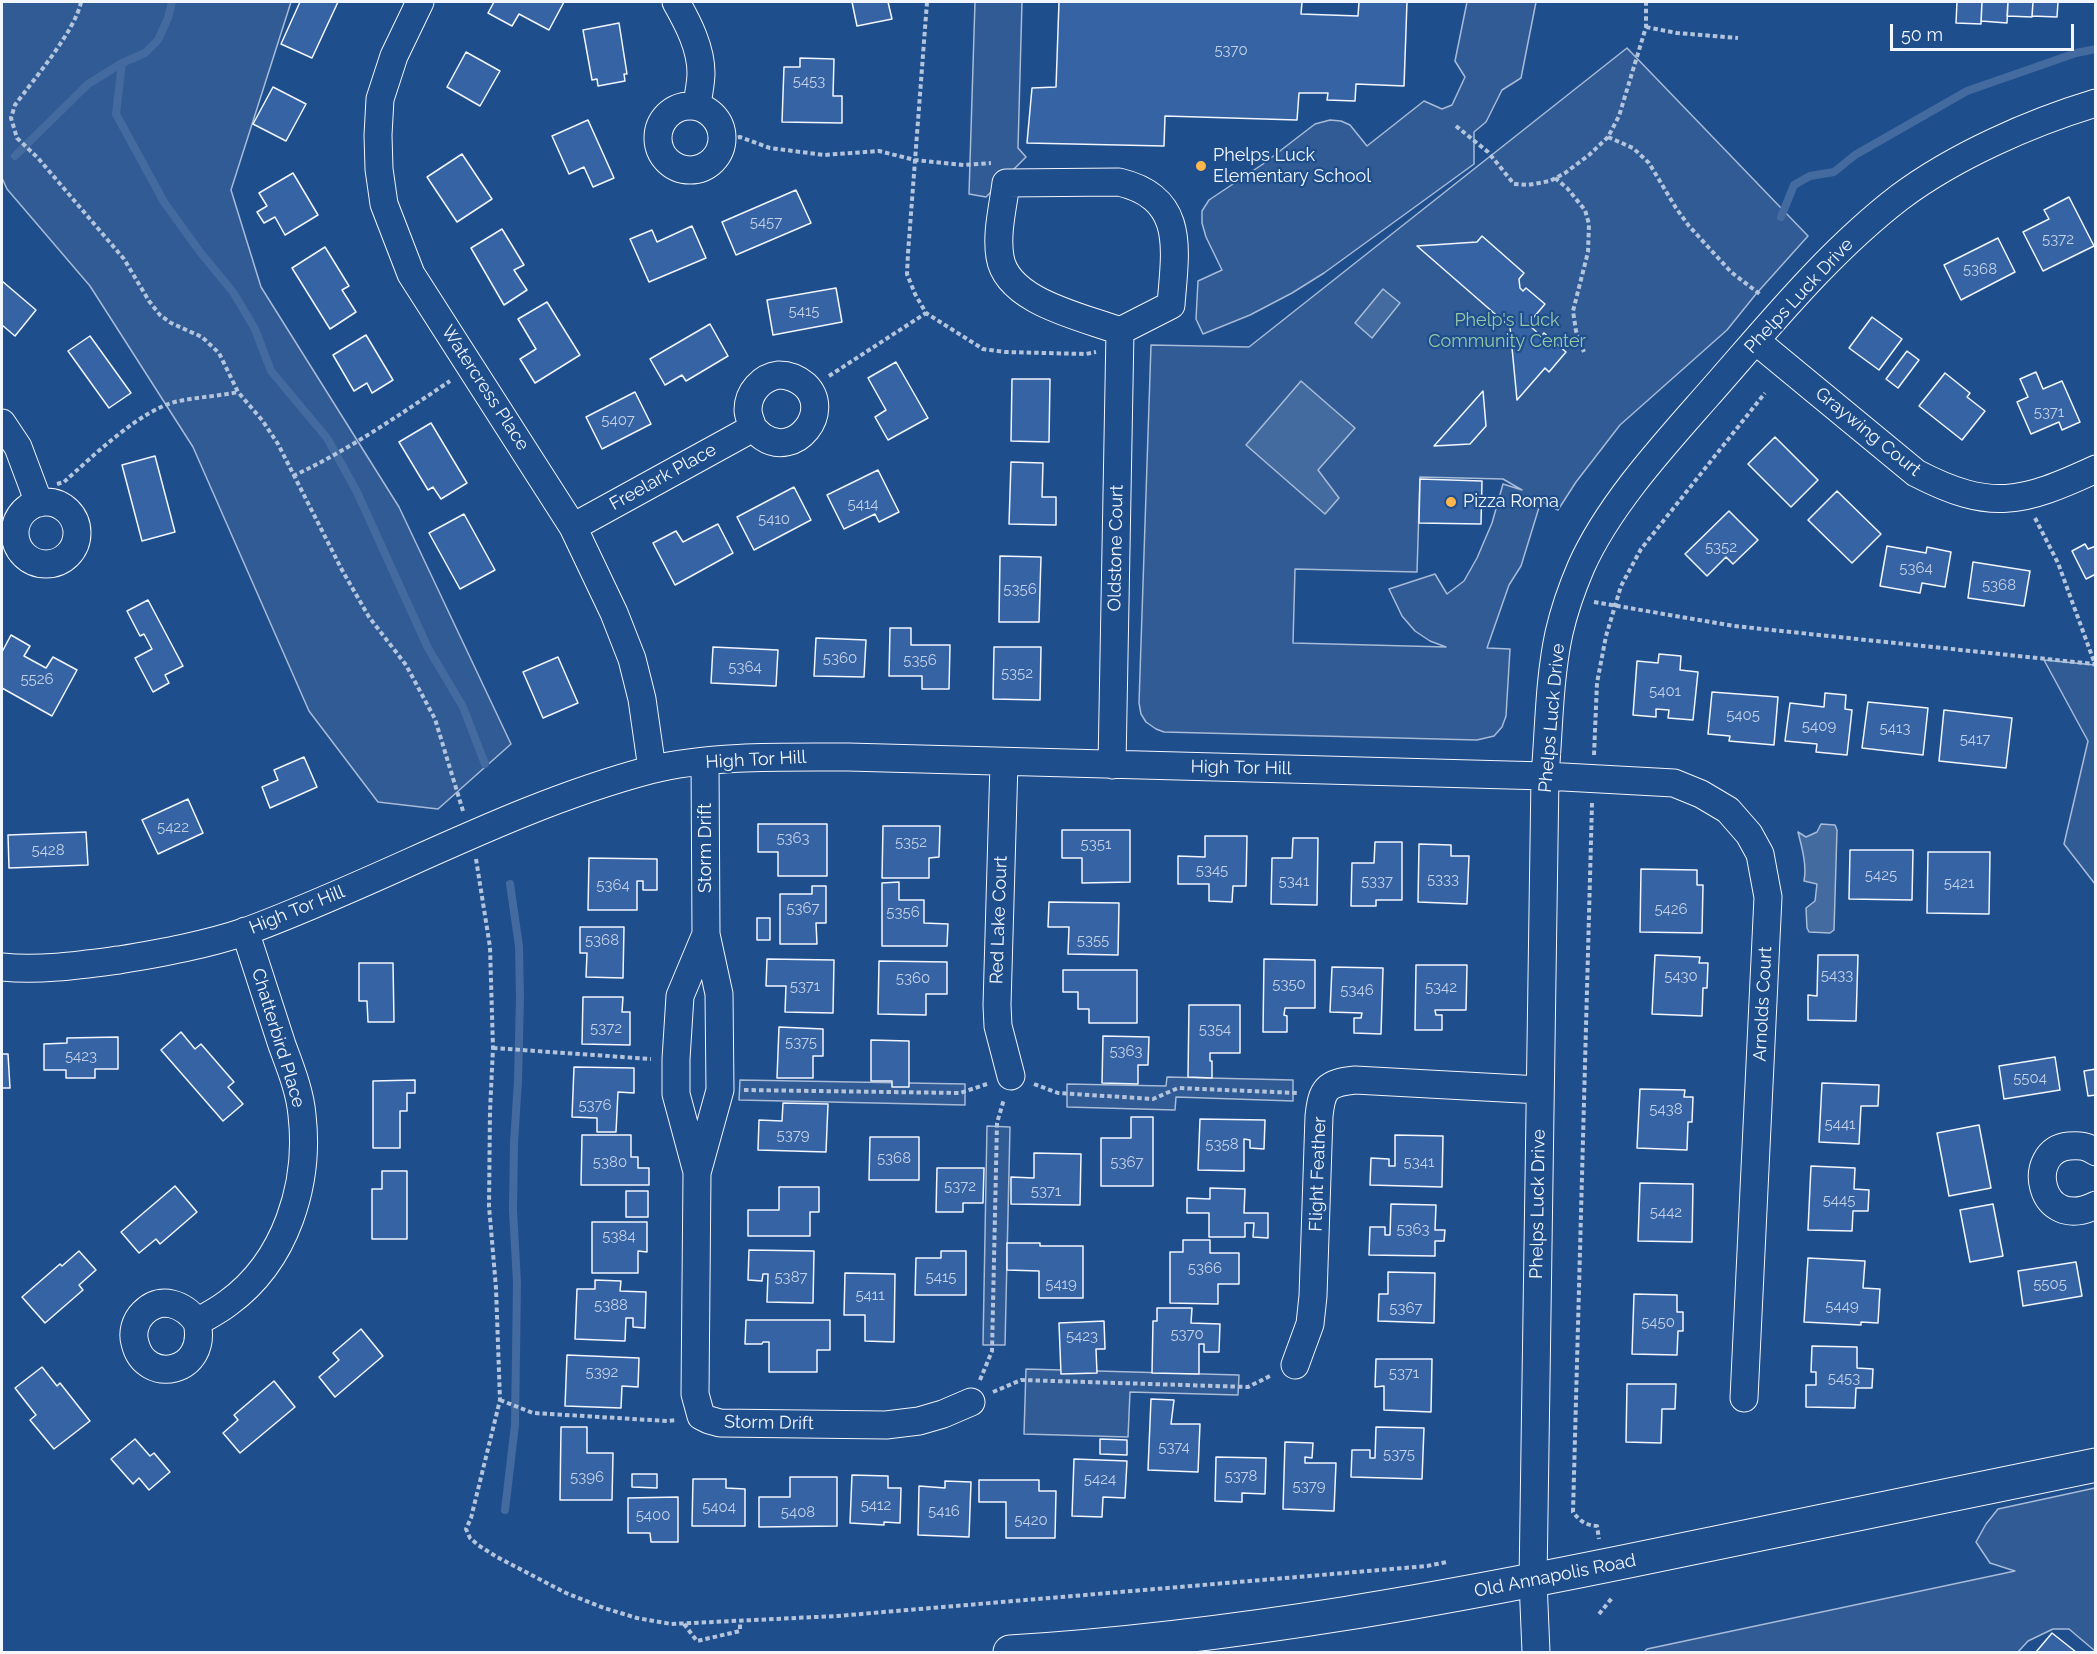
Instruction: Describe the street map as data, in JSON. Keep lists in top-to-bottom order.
{
  "streets": {
    "main road": ["Old Annapolis Road"],
    "street": [
      "Phelps Luck Drive",
      "Watercress Place",
      "Graywing Court",
      "Freelark Place",
      "Oldstone Court",
      "High Tor Hill",
      "Storm Drift",
      "Red Lake Court",
      "Arnolds Court",
      "Chatterbird Place",
      "Flight Feather"
    ]
  },
  "crossings": [
    ["Phelps Luck Drive", "Graywing Court"],
    ["Phelps Luck Drive", "High Tor Hill"],
    ["Phelps Luck Drive", "Arnolds Court"],
    ["Phelps Luck Drive", "Flight Feather"],
    ["Phelps Luck Drive", "Old Annapolis Road"],
    ["Watercress Place", "Freelark Place"],
    ["Watercress Place", "High Tor Hill"],
    ["Oldstone Court", "High Tor Hill"],
    ["High Tor Hill", "Storm Drift"],
    ["High Tor Hill", "Red Lake Court"],
    ["High Tor Hill", "Arnolds Court"],
    ["High Tor Hill", "Chatterbird Place"]
  ],
  "parks": ["Phelp's Luck Community Center"],
  "places": ["Phelps Luck Elementary School", "Pizza Roma"],
  "house_numbers": [
    "5370",
    "5453",
    "5457",
    "5372",
    "5368",
    "5415",
    "5371",
    "5407",
    "5414",
    "5410",
    "5352",
    "5364",
    "5368",
    "5356",
    "5360",
    "5356",
    "5364",
    "5352",
    "5526",
    "5401",
    "5405",
    "5409",
    "5413",
    "5417",
    "5422",
    "5363",
    "5352",
    "5351",
    "5428",
    "5345",
    "5425",
    "5333",
    "5341",
    "5337",
    "5421",
    "5364",
    "5367",
    "5426",
    "5356",
    "5368",
    "5355",
    "5433",
    "5430",
    "5360",
    "5350",
    "5371",
    "5342",
    "5346",
    "5372",
    "5354",
    "5375",
    "5363",
    "5423",
    "5504",
    "5376",
    "5438",
    "5441",
    "5379",
    "5358",
    "5368",
    "5380",
    "5367",
    "5341",
    "5372",
    "5371",
    "5445",
    "5442",
    "5363",
    "5384",
    "5366",
    "5387",
    "5415",
    "5419",
    "5505",
    "5411",
    "5388",
    "5449",
    "5367",
    "5450",
    "5370",
    "5423",
    "5392",
    "5371",
    "5453",
    "5374",
    "5375",
    "5378",
    "5396",
    "5424",
    "5379",
    "5412",
    "5404",
    "5416",
    "5408",
    "5400",
    "5420"
  ],
  "scale_bar": "50 m"
}
